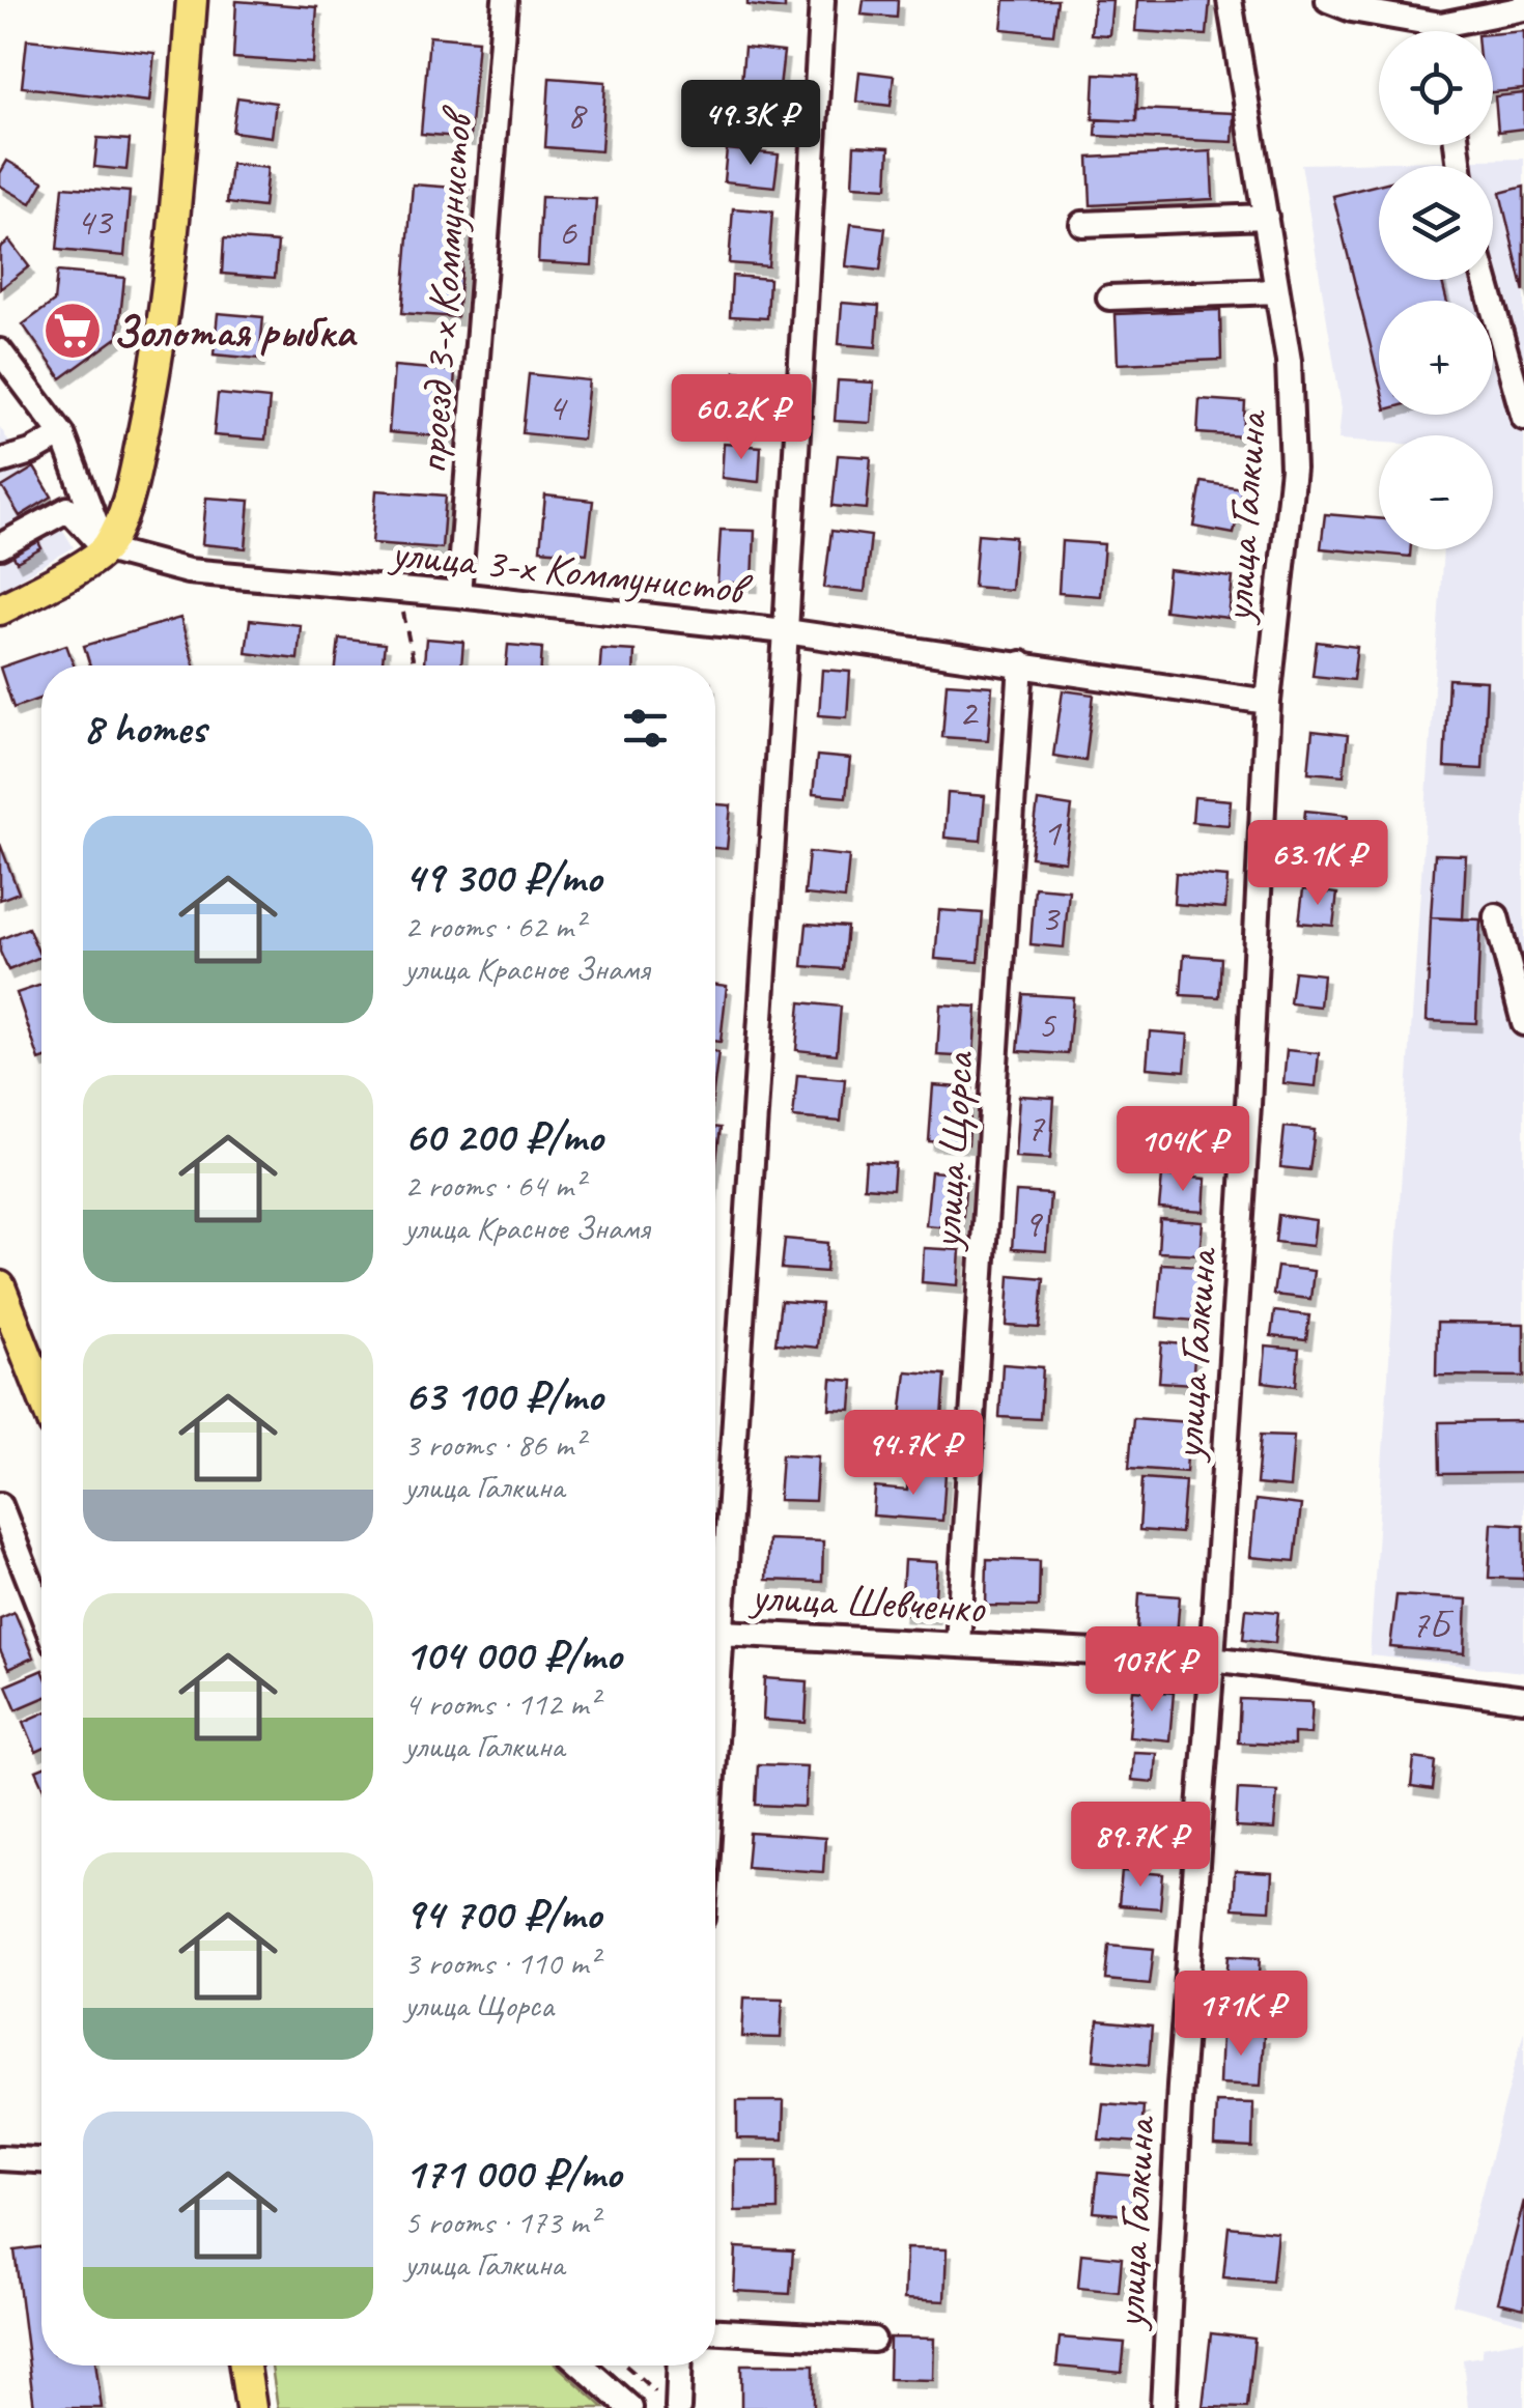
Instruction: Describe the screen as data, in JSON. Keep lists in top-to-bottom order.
{
  "streets": {
    "street": [
      "проезд 3-х Коммунистов",
      "улица Галкина",
      "улица 3-х Коммунистов",
      "улица Щорса",
      "улица Шевченко"
    ]
  },
  "crossings": [
    ["проезд 3-х Коммунистов", "улица 3-х Коммунистов"],
    ["улица Галкина", "улица 3-х Коммунистов"],
    ["улица Галкина", "улица Шевченко"],
    ["улица 3-х Коммунистов", "улица Щорса"],
    ["улица Щорса", "улица Шевченко"]
  ],
  "places": {
    "supermarket": ["Золотая рыбка"]
  },
  "house_numbers": [
    "8",
    "43",
    "6",
    "4",
    "2",
    "1",
    "3",
    "5",
    "7",
    "9",
    "7Б"
  ],
  "page": {
    "map_buttons": ["+", "−"],
    "price": [
      "49.3K ₽",
      "60.2K ₽",
      "63.1K ₽",
      "104K ₽",
      "94.7K ₽",
      "107K ₽",
      "89.7K ₽",
      "171K ₽"
    ],
    "heading": "8 homes",
    "list": [
      {
        "name": "49 300 ₽/mo",
        "note": "2 rooms · 62 m² · улица Красное Знамя"
      },
      {
        "name": "60 200 ₽/mo",
        "note": "2 rooms · 64 m² · улица Красное Знамя"
      },
      {
        "name": "63 100 ₽/mo",
        "note": "3 rooms · 86 m² · улица Галкина"
      },
      {
        "name": "104 000 ₽/mo",
        "note": "4 rooms · 112 m² · улица Галкина"
      },
      {
        "name": "94 700 ₽/mo",
        "note": "3 rooms · 110 m² · улица Щорса"
      },
      {
        "name": "171 000 ₽/mo",
        "note": "5 rooms · 173 m² · улица Галкина"
      }
    ]
  }
}
